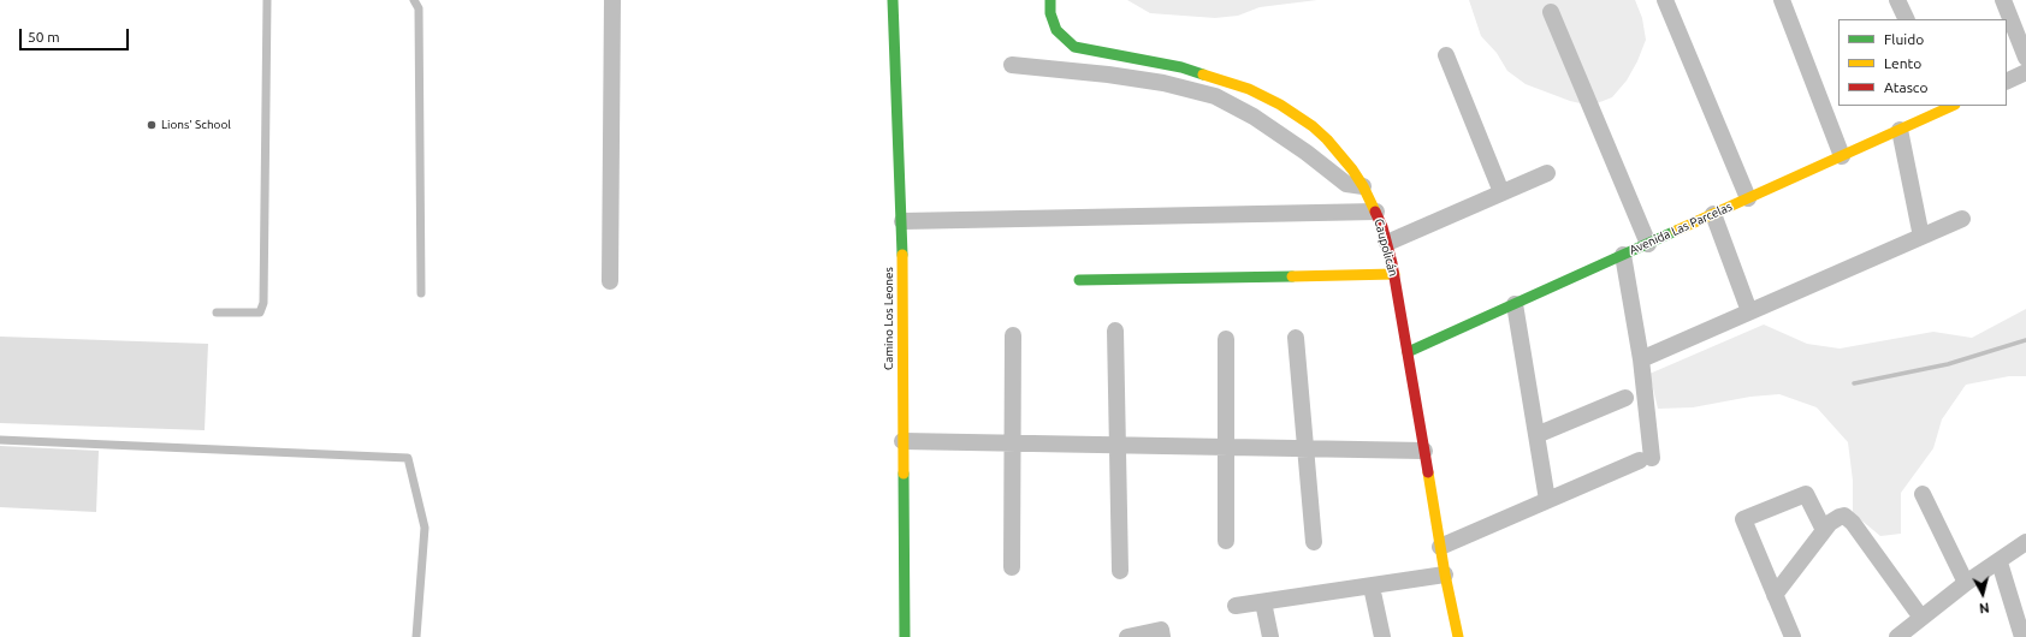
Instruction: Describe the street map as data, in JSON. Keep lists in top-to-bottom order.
{
  "streets": {
    "street": ["Avenida Las Parcelas", "Caupolicán", "Camino Los Leones"]
  },
  "crossings": [
    ["Avenida Las Parcelas", "Caupolicán"]
  ],
  "places": ["Lions' School"],
  "legend": ["Fluido", "Lento", "Atasco"],
  "scale_bar": "50 m",
  "north": "bottom"
}
